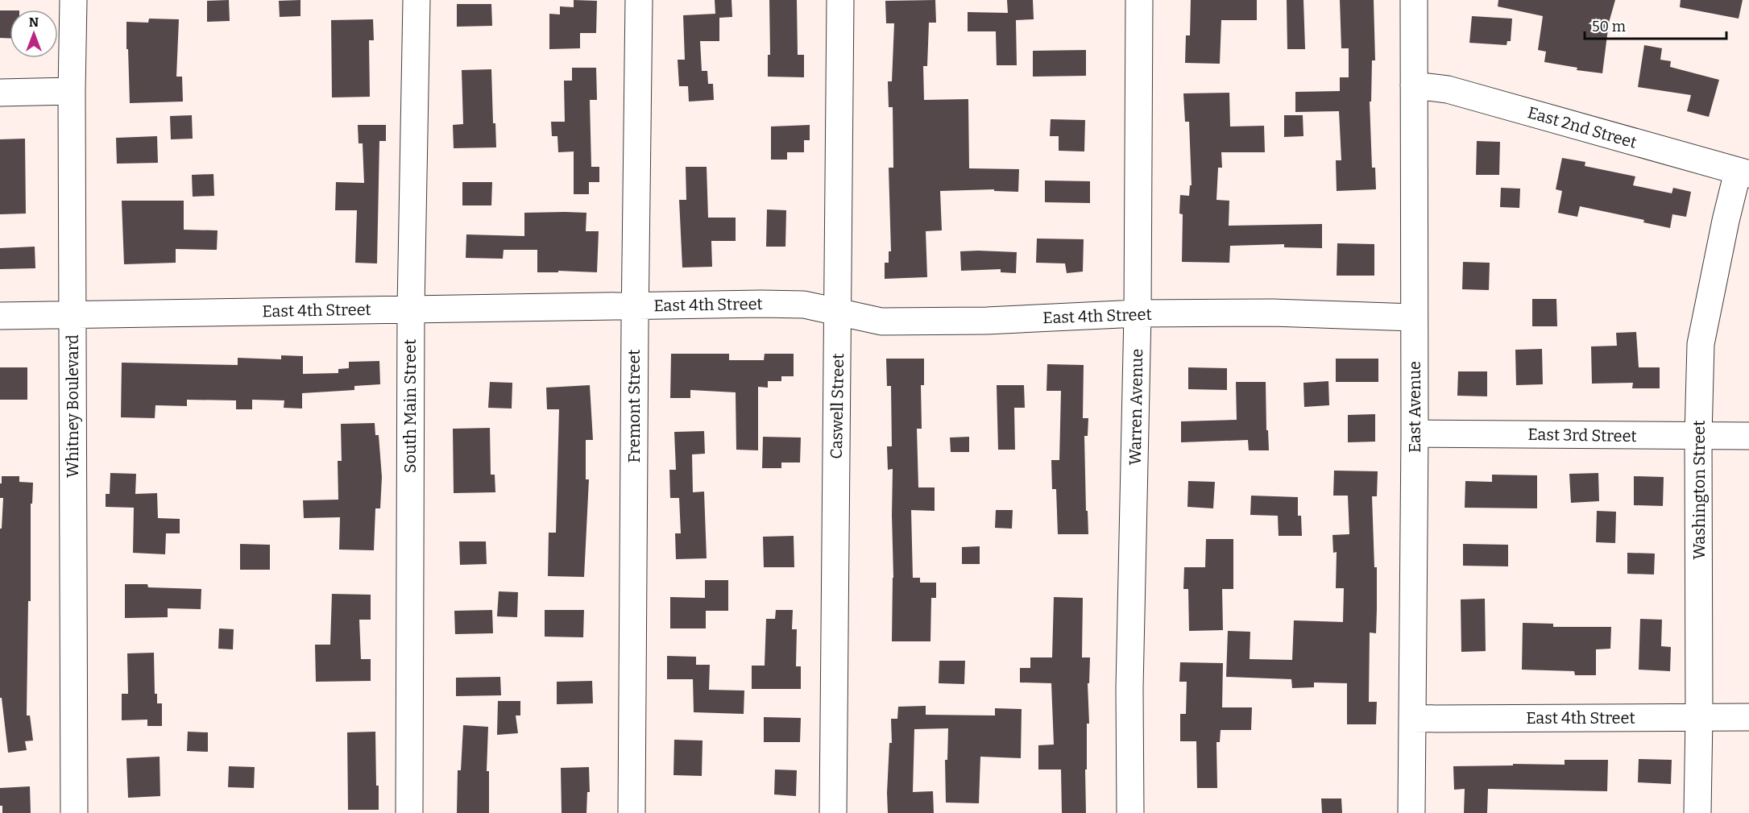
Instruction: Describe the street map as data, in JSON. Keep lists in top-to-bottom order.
{
  "streets": {
    "street": [
      "East 2nd Street",
      "East 4th Street",
      "Whitney Boulevard",
      "South Main Street",
      "Fremont Street",
      "Caswell Street",
      "Warren Avenue",
      "East Avenue",
      "East 3rd Street",
      "Washington Street"
    ]
  },
  "crossings": [
    ["East 2nd Street", "East Avenue"],
    ["East 2nd Street", "Washington Street"],
    ["East 4th Street", "Whitney Boulevard"],
    ["East 4th Street", "South Main Street"],
    ["East 4th Street", "Fremont Street"],
    ["East 4th Street", "Caswell Street"],
    ["East 4th Street", "Warren Avenue"],
    ["East 4th Street", "East Avenue"],
    ["East 4th Street", "Washington Street"],
    ["East Avenue", "East 3rd Street"],
    ["East 3rd Street", "Washington Street"]
  ],
  "scale_bar": "50 m",
  "north": "top"
}
